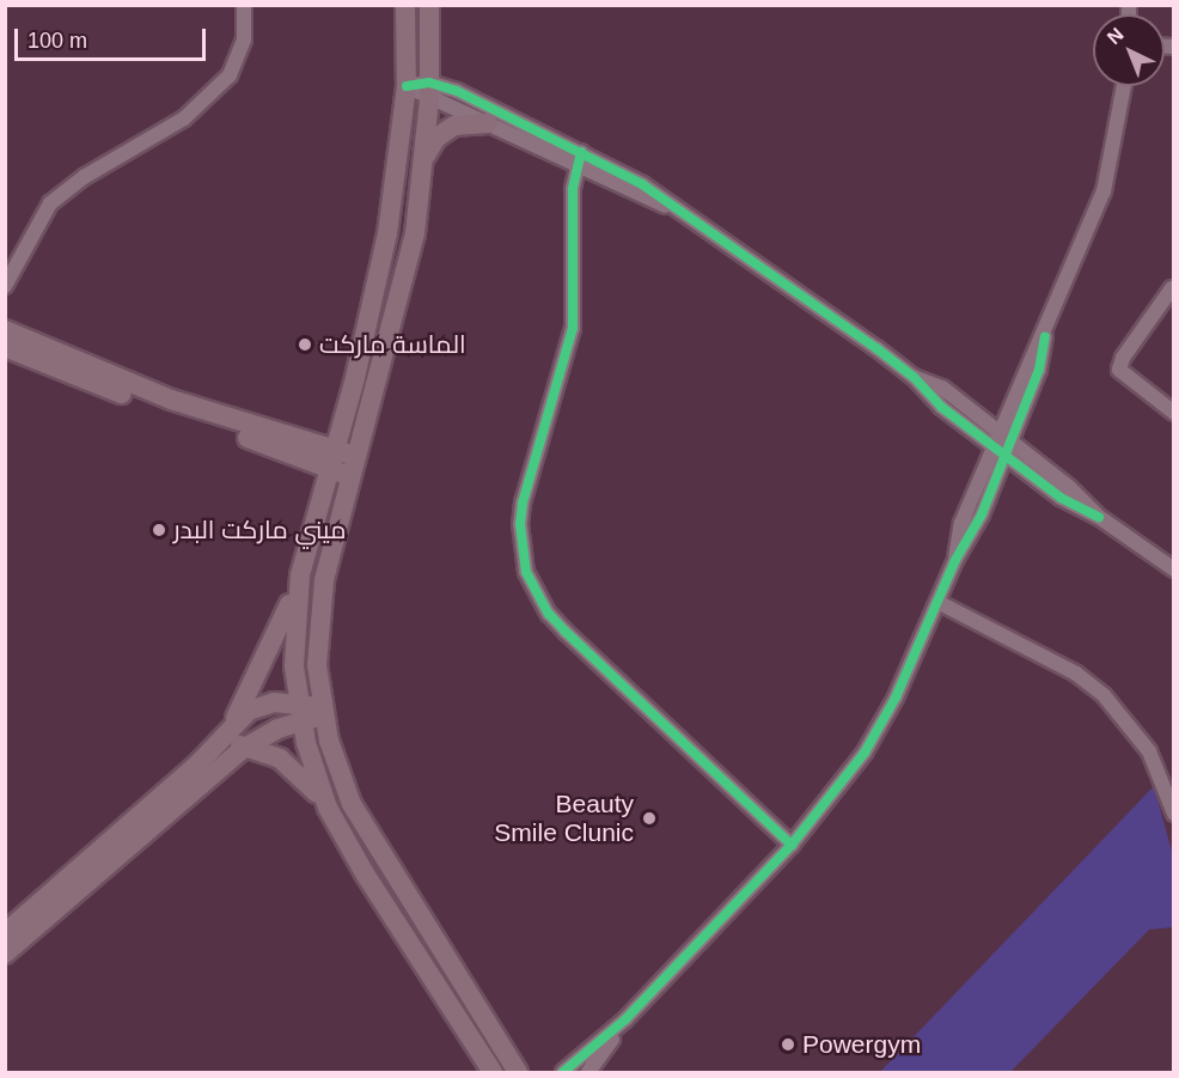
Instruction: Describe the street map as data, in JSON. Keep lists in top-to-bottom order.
{
  "places": [
    "الماسة ماركت",
    "ميني ماركت البدر",
    "Beauty Smile Clunic",
    "Powergym"
  ],
  "scale_bar": "100 m",
  "north": "top left"
}
